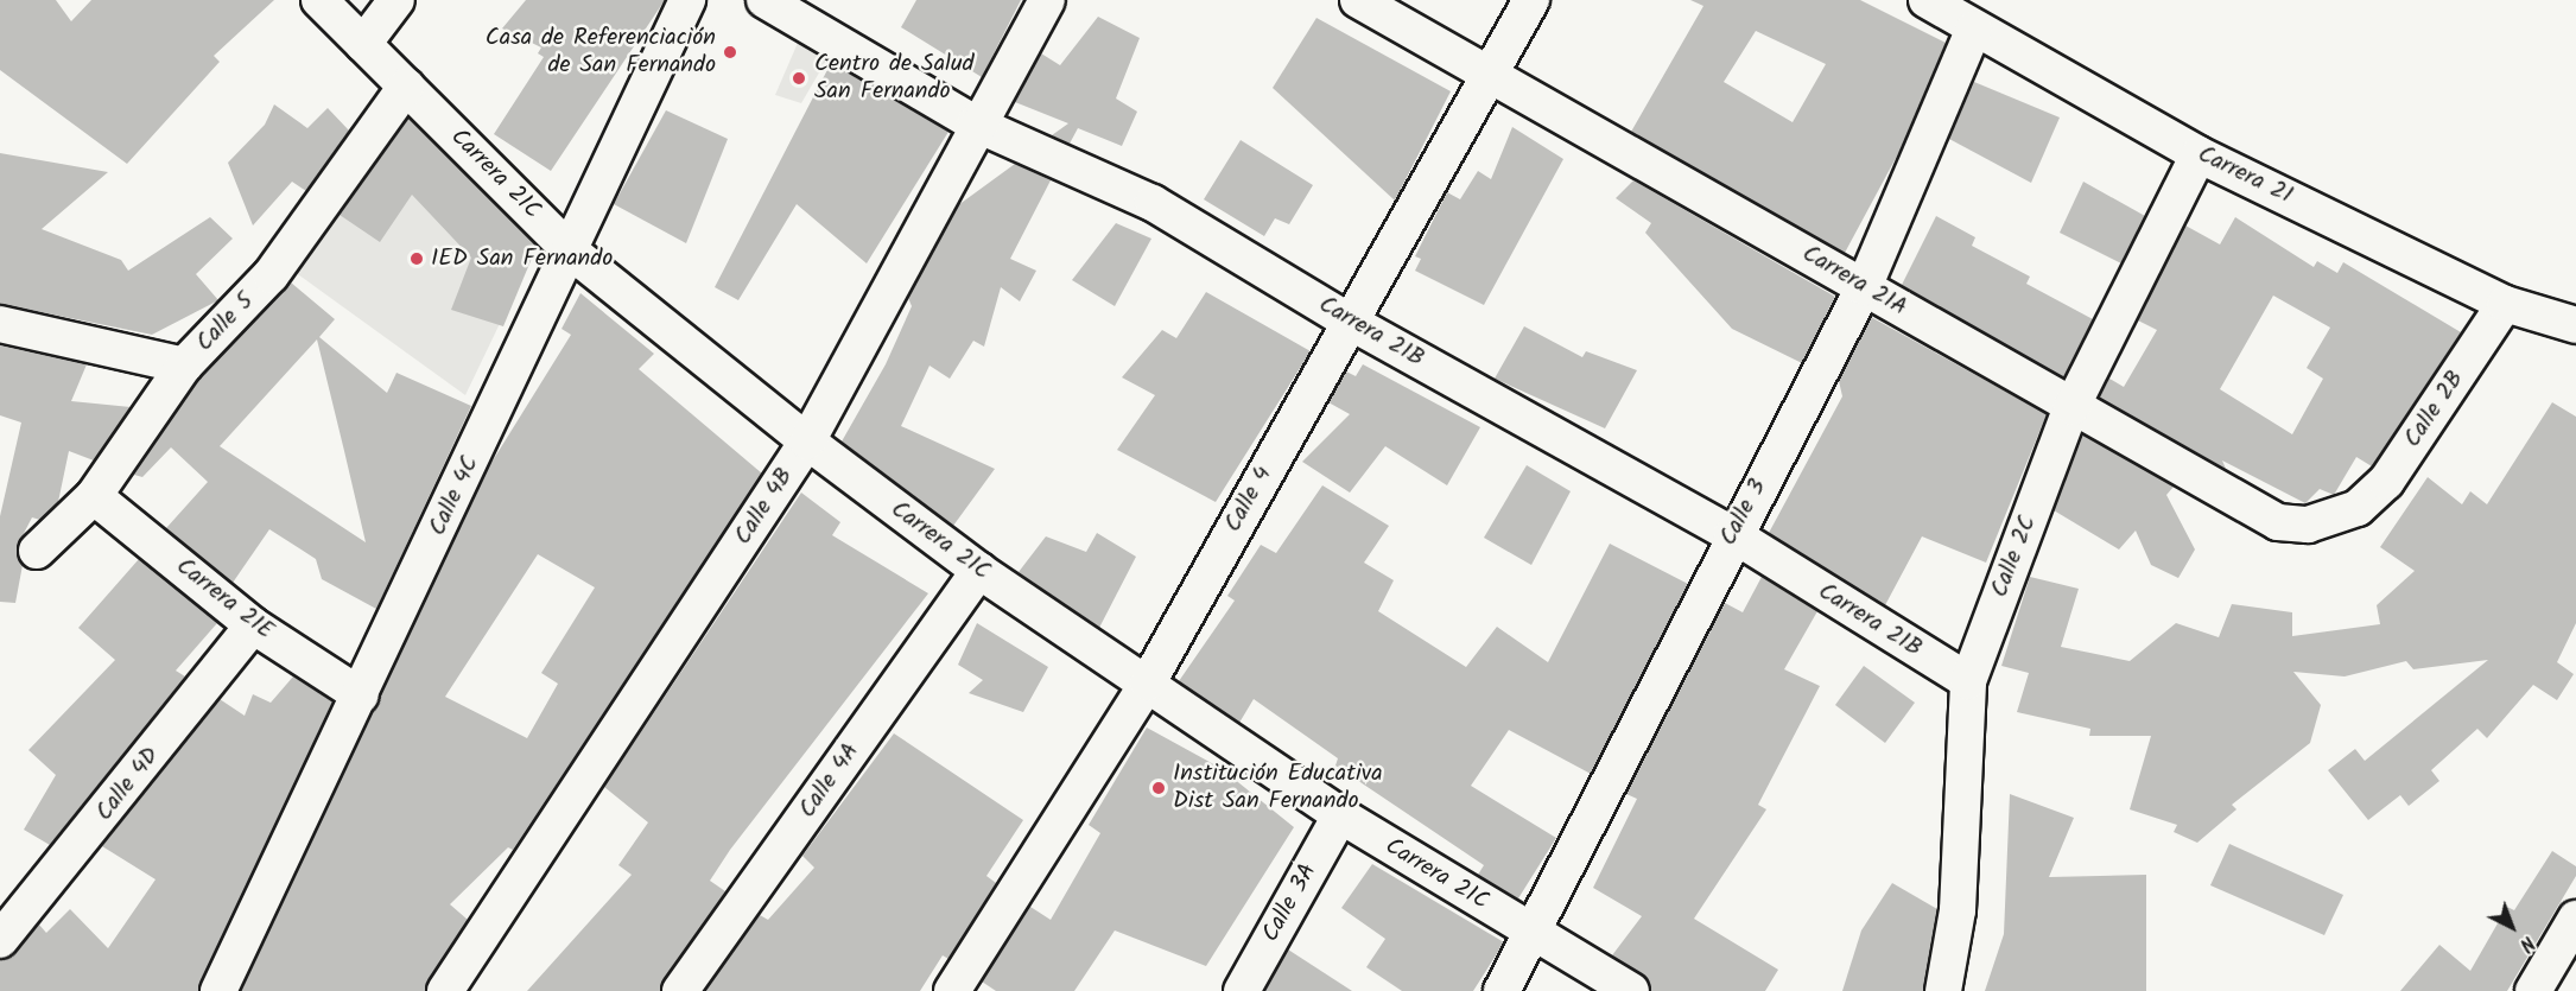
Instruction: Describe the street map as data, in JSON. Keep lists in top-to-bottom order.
{
  "streets": {
    "street": [
      "Carrera 21C",
      "Carrera 21",
      "Carrera 21A",
      "Calle 5",
      "Carrera 21B",
      "Calle 2B",
      "Calle 4C",
      "Calle 4",
      "Calle 4B",
      "Calle 3",
      "Calle 2C",
      "Carrera 21E",
      "Calle 4A",
      "Calle 4D",
      "Calle 3A"
    ]
  },
  "crossings": [
    ["Carrera 21C", "Calle 5"],
    ["Carrera 21C", "Calle 4C"],
    ["Carrera 21C", "Calle 4"],
    ["Carrera 21C", "Calle 4B"],
    ["Carrera 21C", "Calle 3"],
    ["Carrera 21C", "Calle 4A"],
    ["Carrera 21C", "Calle 3A"],
    ["Carrera 21", "Calle 2B"],
    ["Carrera 21", "Calle 3"],
    ["Carrera 21", "Calle 2C"],
    ["Carrera 21A", "Calle 2B"],
    ["Carrera 21A", "Calle 4"],
    ["Carrera 21A", "Calle 3"],
    ["Carrera 21A", "Calle 2C"],
    ["Calle 5", "Carrera 21E"],
    ["Carrera 21B", "Calle 4"],
    ["Carrera 21B", "Calle 4B"],
    ["Carrera 21B", "Calle 3"],
    ["Carrera 21B", "Calle 2C"],
    ["Calle 4C", "Carrera 21E"],
    ["Carrera 21E", "Calle 4D"]
  ],
  "places": [
    "Casa de Referenciación de San Fernando",
    "Centro de Salud San Fernando",
    "IED San Fernando",
    "Institución Educativa Dist San Fernando"
  ],
  "north": "bottom right"
}
